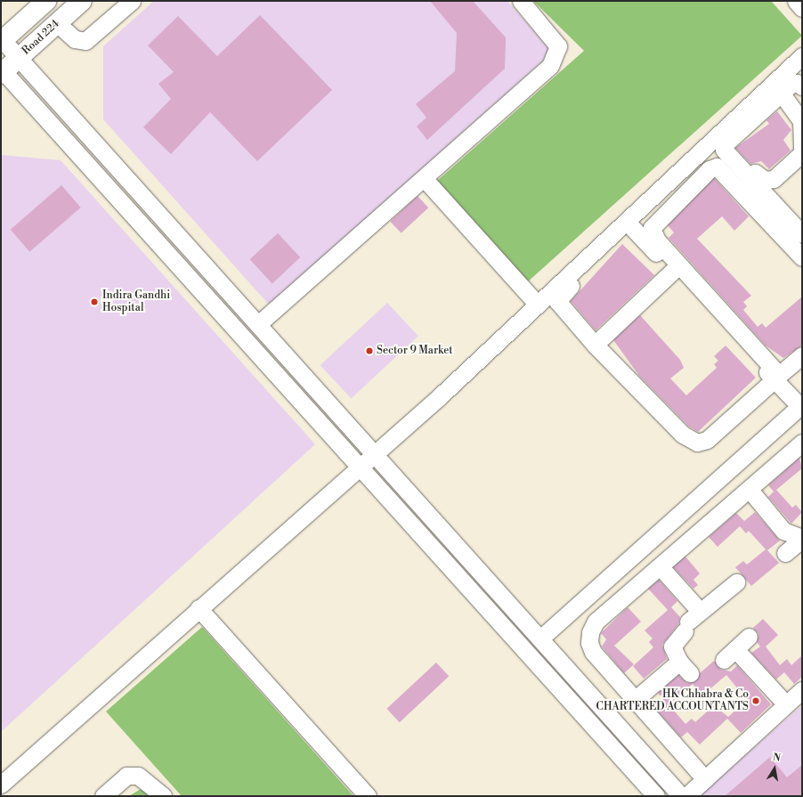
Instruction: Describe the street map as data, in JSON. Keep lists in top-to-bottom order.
{
  "streets": {
    "main road": ["Road 224"]
  },
  "places": ["Indira Gandhi Hospital", "Sector 9 Market", "HK Chhabra & Co CHARTERED ACCOUNTANTS"],
  "north": "top"
}
